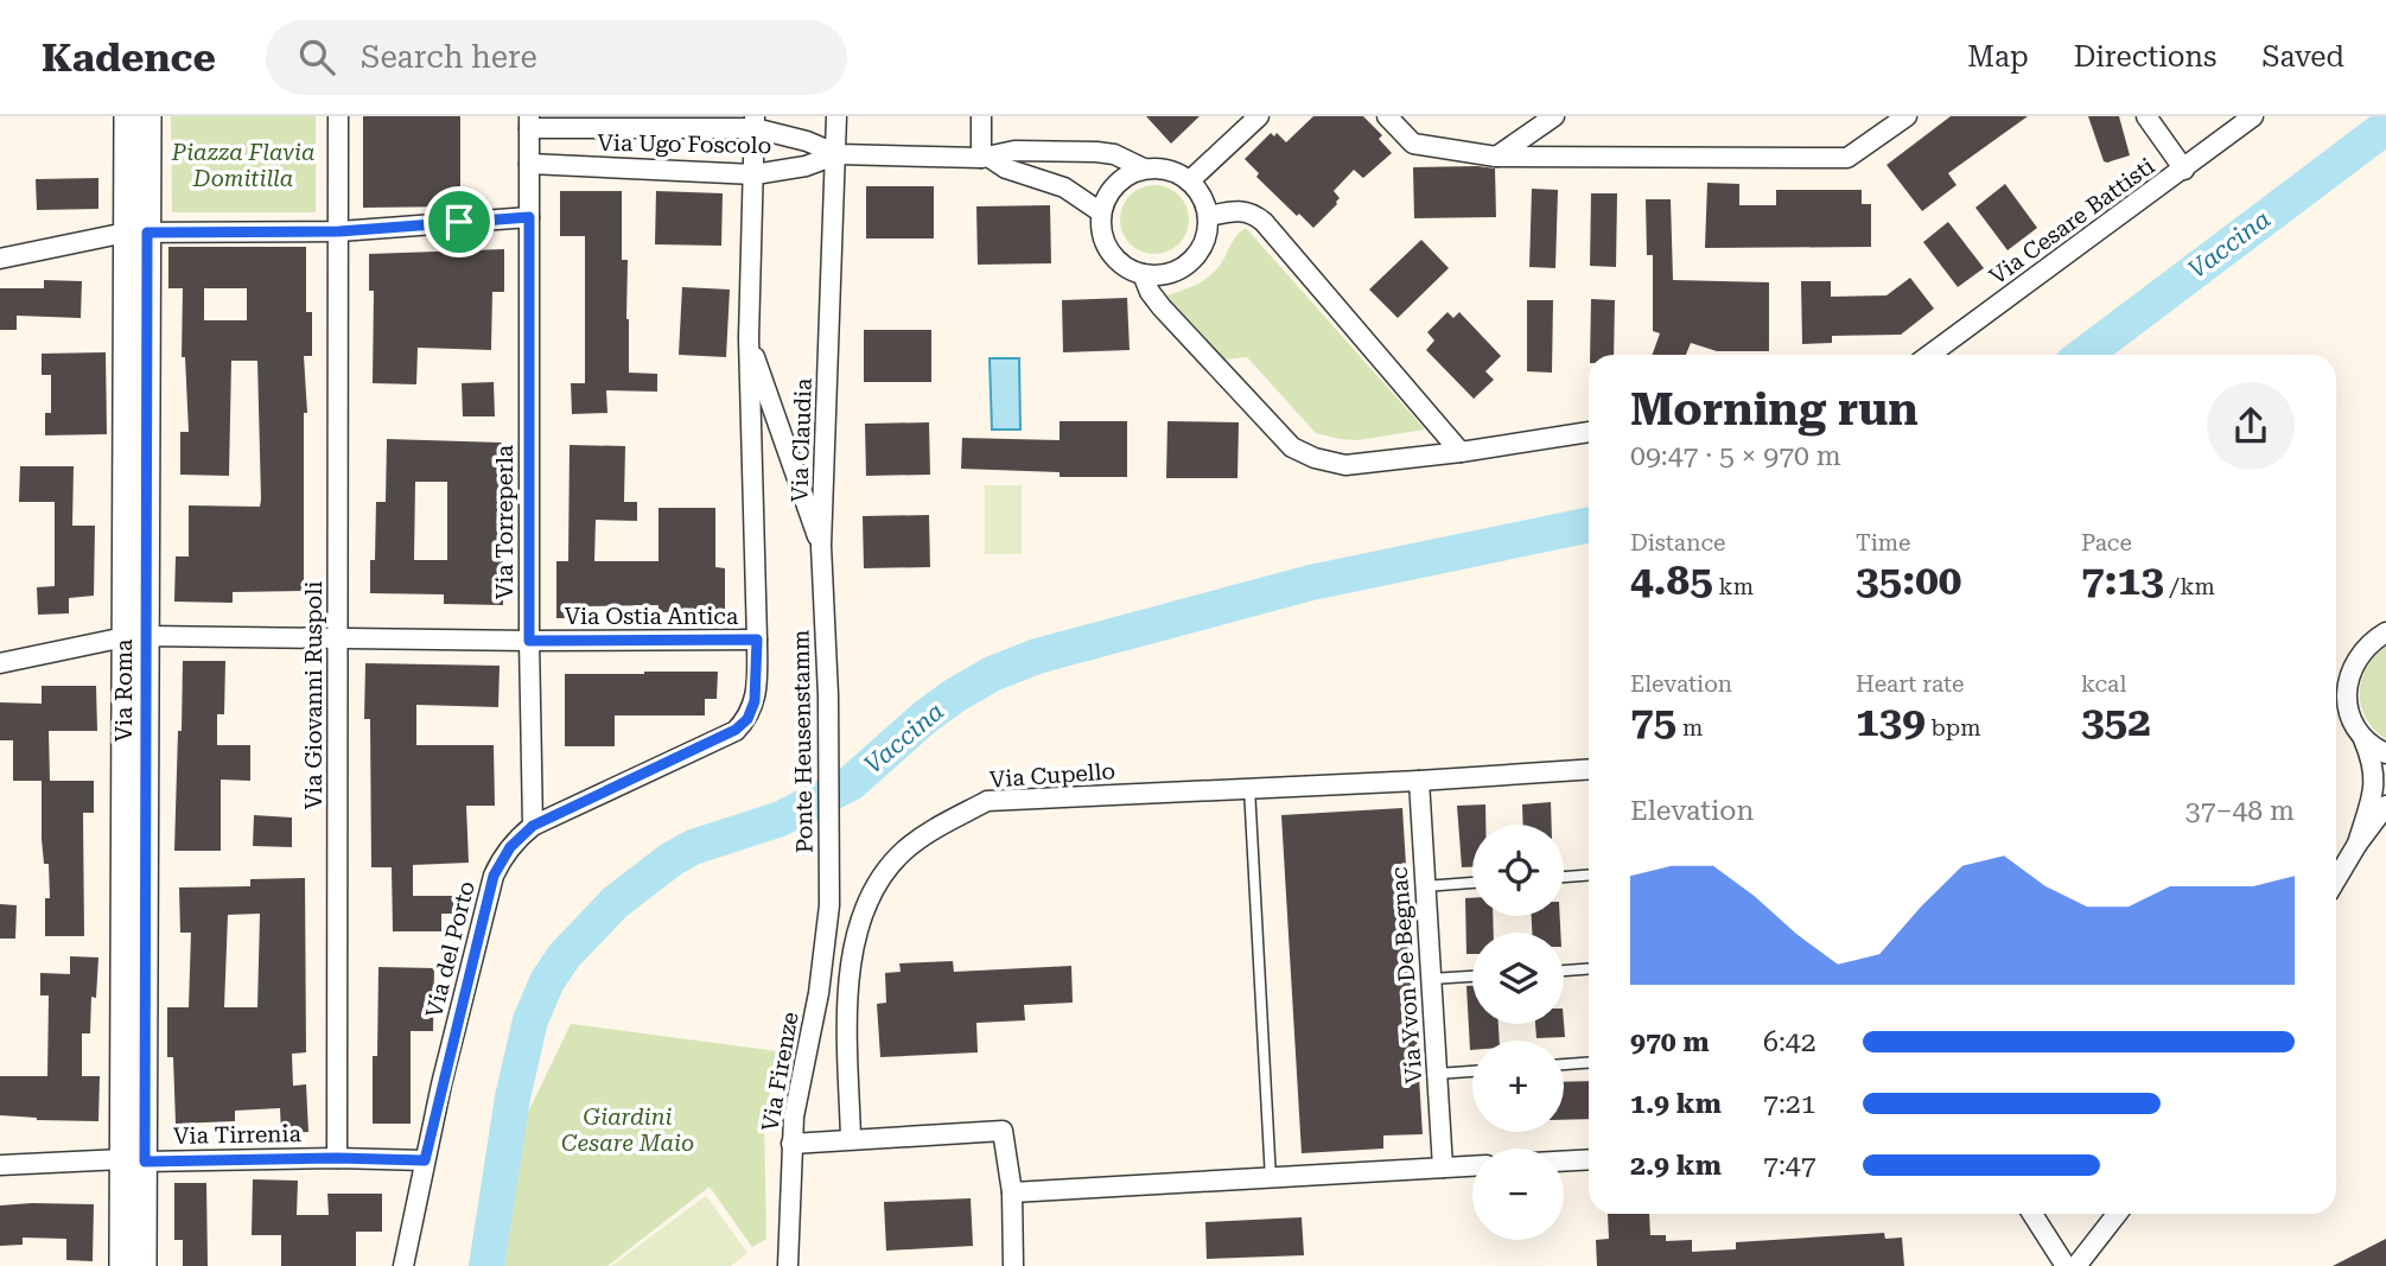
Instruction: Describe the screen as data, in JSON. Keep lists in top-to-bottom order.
{
  "streets": {
    "street": [
      "Via Ugo Foscolo",
      "Via Cesare Battisti",
      "Via Claudia",
      "Via Torreperla",
      "Via Ostia Antica",
      "Via Roma",
      "Via Giovanni Ruspoli",
      "Ponte Heusenstamm",
      "Via Cupello",
      "Via del Porto",
      "Via Yvon De Begnac",
      "Via Firenze",
      "Via Tirrenia"
    ]
  },
  "crossings": [
    ["Via Ugo Foscolo", "Via Claudia"],
    ["Via Ugo Foscolo", "Via Torreperla"],
    ["Via Claudia", "Via Ostia Antica"],
    ["Via Claudia", "Ponte Heusenstamm"],
    ["Via Claudia", "Via del Porto"],
    ["Via Torreperla", "Via Ostia Antica"],
    ["Via Torreperla", "Via del Porto"],
    ["Via Ostia Antica", "Via Roma"],
    ["Via Ostia Antica", "Via Giovanni Ruspoli"],
    ["Via Ostia Antica", "Via del Porto"],
    ["Via Roma", "Via Tirrenia"],
    ["Via Giovanni Ruspoli", "Via Tirrenia"],
    ["Ponte Heusenstamm", "Via Firenze"],
    ["Via Cupello", "Via Yvon De Begnac"],
    ["Via del Porto", "Via Tirrenia"]
  ],
  "water": ["Vaccina"],
  "parks": ["Piazza Flavia Domitilla", "Giardini Cesare Maio"],
  "page": {
    "header": "Kadence",
    "search": "Search here",
    "nav": ["Map", "Directions", "Saved"],
    "heading": ["Morning run", "09:47 · 5 × 970 m"],
    "stats": [
      ["Distance", "4.85 km"],
      ["Time", "35:00"],
      ["Pace", "7:13 /km"],
      ["Elevation", "75 m"],
      ["Heart rate", "139 bpm"],
      ["kcal", "352"]
    ],
    "chart": ["Elevation", "37–48 m"],
    "map_buttons": ["+", "−"],
    "list": [
      {
        "name": "970 m",
        "note": "6:42"
      },
      {
        "name": "1.9 km",
        "note": "7:21"
      },
      {
        "name": "2.9 km",
        "note": "7:47"
      }
    ]
  }
}
